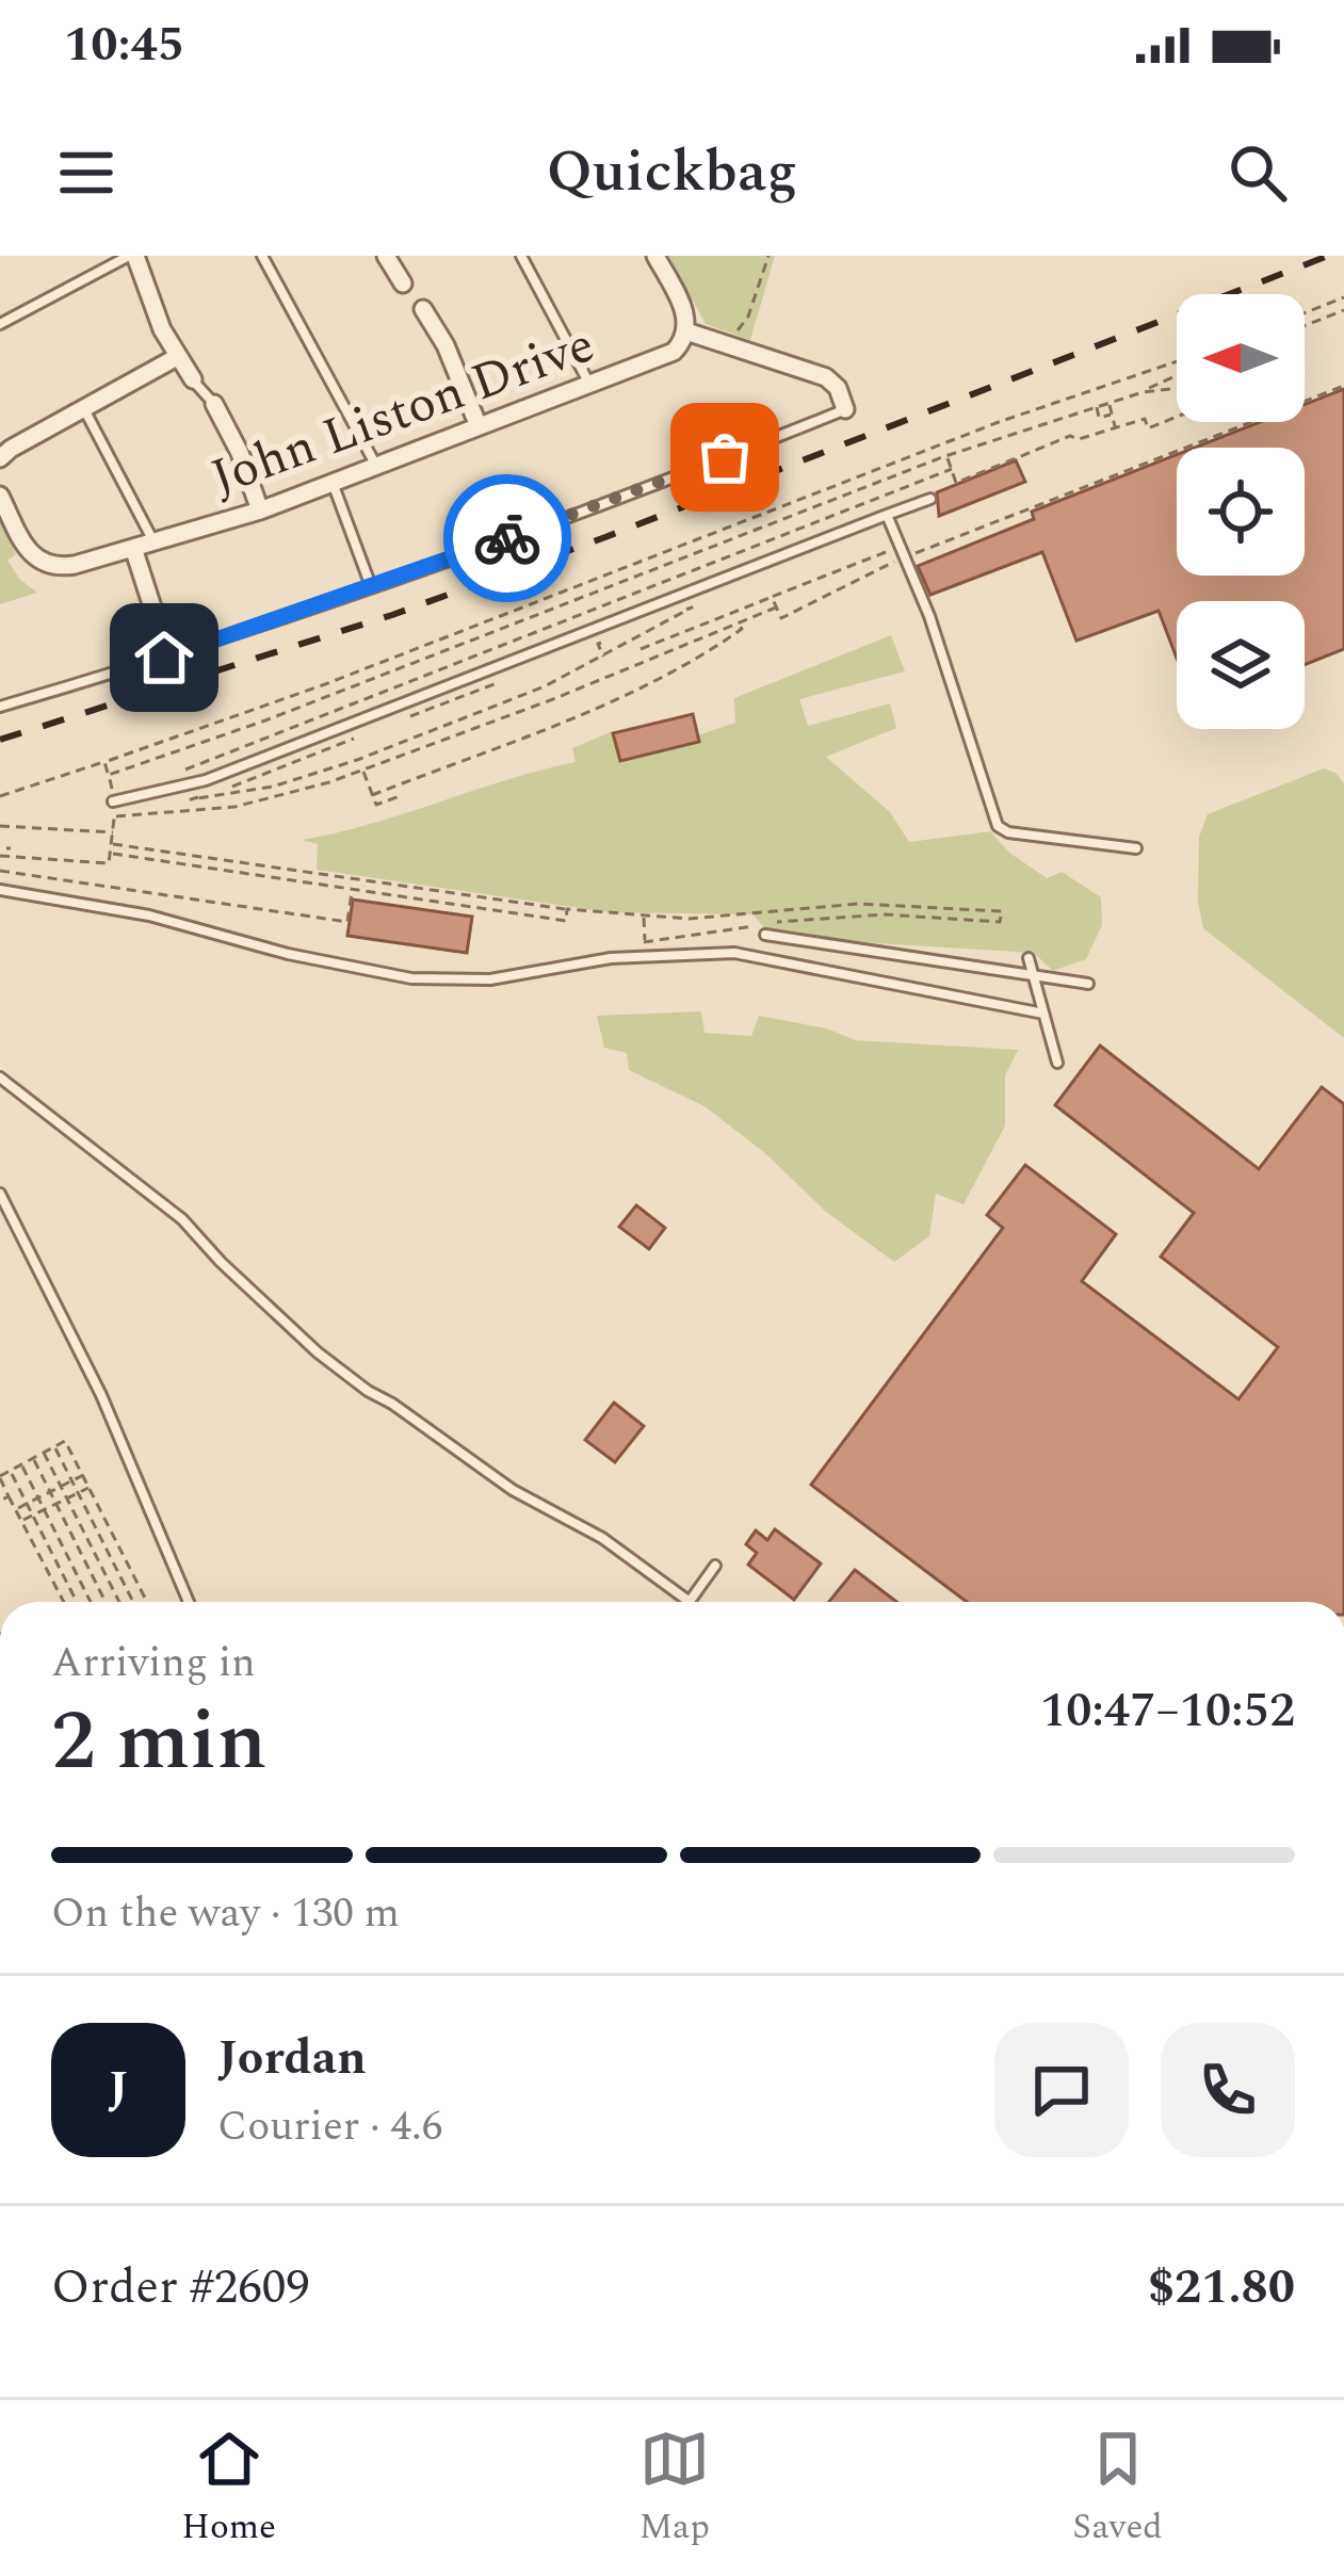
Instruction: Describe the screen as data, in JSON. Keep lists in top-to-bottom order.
{
  "streets": {
    "street": ["John Liston Drive"]
  },
  "north": "left",
  "page": {
    "status": "10:45",
    "header": "Quickbag",
    "heading": ["2 min", "Arriving in", "10:47–10:52"],
    "panel": [
      "Jordan",
      "Courier · 4.6",
      "Order #2609",
      "$21.80"
    ],
    "bar": "On the way · 130 m",
    "round": "J",
    "tabs": ["Home", "Map", "Saved"]
  }
}
